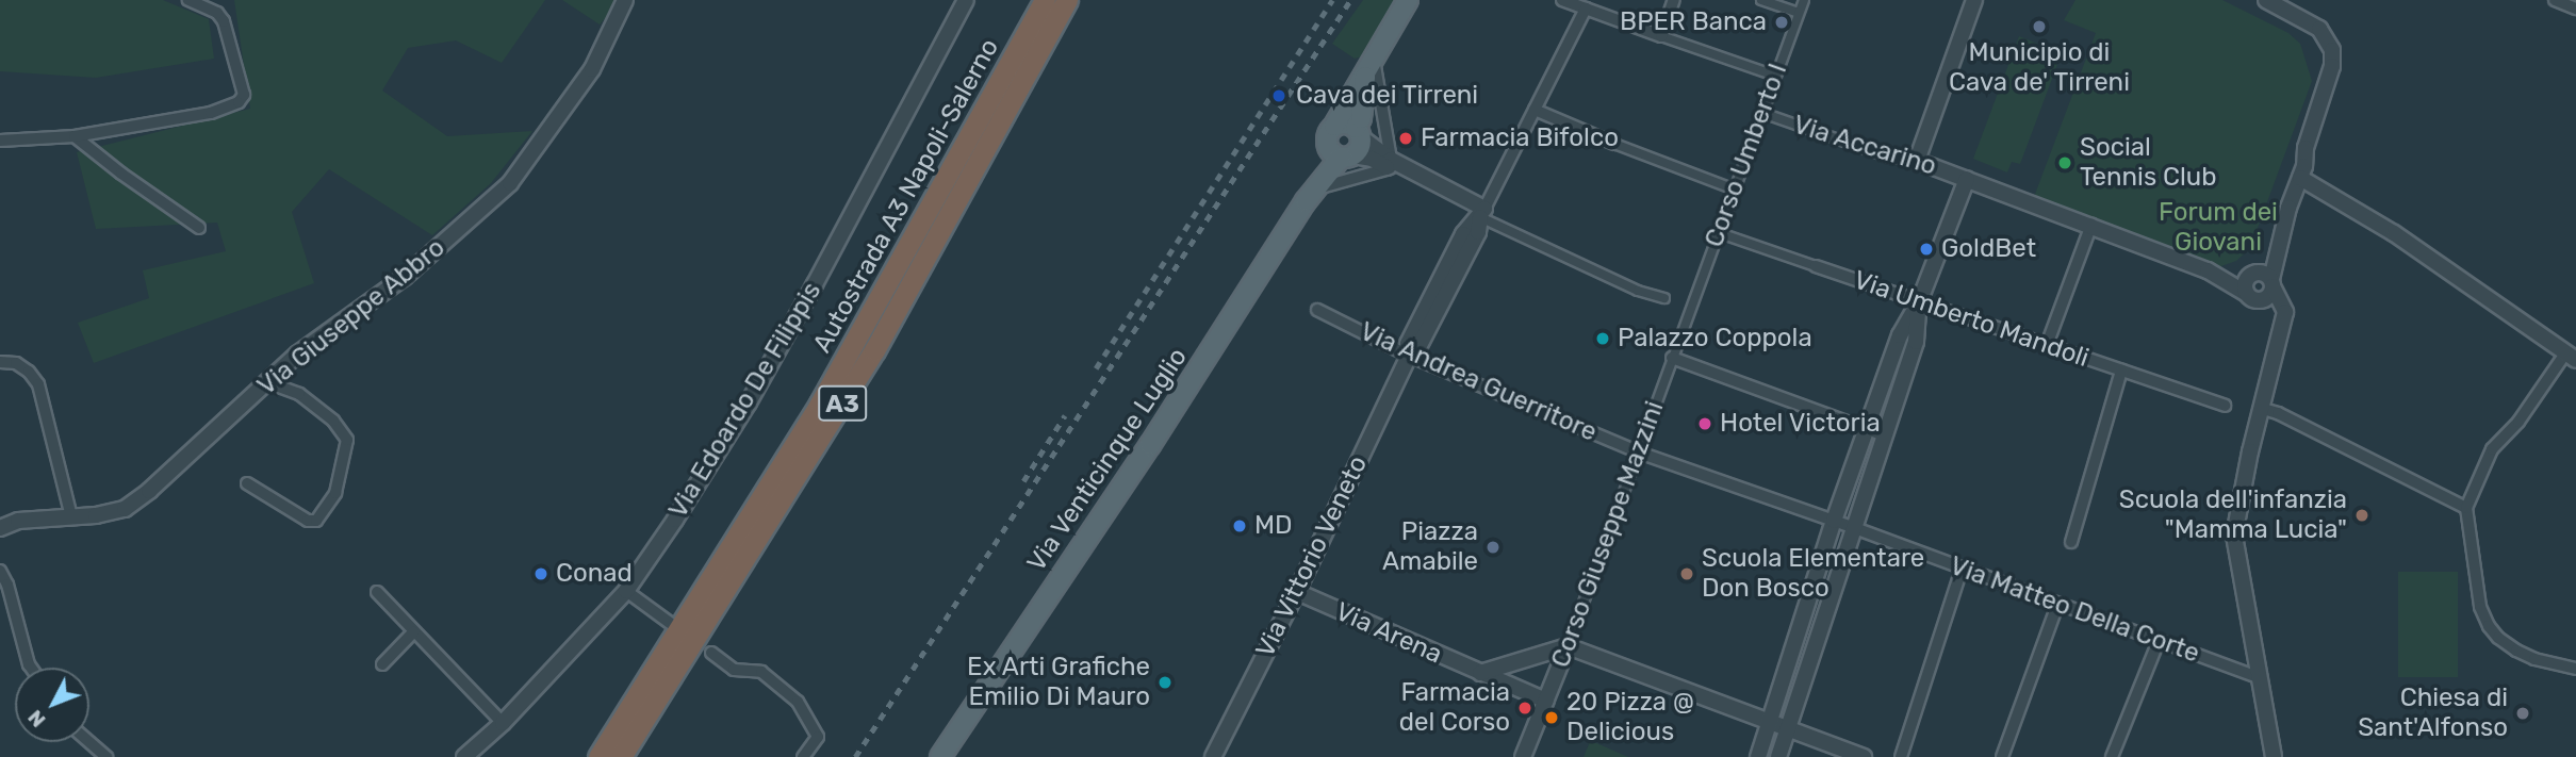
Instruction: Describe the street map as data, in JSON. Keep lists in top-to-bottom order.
{
  "streets": {
    "highway": ["Autostrada A3 Napoli-Salerno", "A3"],
    "main road": ["Via Venticinque Luglio"],
    "street": [
      "Via Accarino",
      "Corso Umberto I",
      "Via Giuseppe Abbro",
      "Via Umberto Mandoli",
      "Via Andrea Guerritore",
      "Via Edoardo De Filippis",
      "Corso Giuseppe Mazzini",
      "Via Vittorio Veneto",
      "Via Matteo Della Corte",
      "Via Arena"
    ]
  },
  "crossings": [
    ["Via Accarino", "Corso Umberto I"],
    ["Corso Umberto I", "Via Umberto Mandoli"],
    ["Corso Umberto I", "Corso Giuseppe Mazzini"],
    ["Via Andrea Guerritore", "Corso Giuseppe Mazzini"],
    ["Via Andrea Guerritore", "Via Vittorio Veneto"],
    ["Via Andrea Guerritore", "Via Matteo Della Corte"],
    ["Corso Giuseppe Mazzini", "Via Matteo Della Corte"],
    ["Corso Giuseppe Mazzini", "Via Arena"],
    ["Via Vittorio Veneto", "Via Arena"]
  ],
  "parks": ["Forum dei Giovani"],
  "places": [
    "BPER Banca",
    "Municipio di Cava de' Tirreni",
    "Cava dei Tirreni",
    "Farmacia Bifolco",
    "Social Tennis Club",
    "GoldBet",
    "Palazzo Coppola",
    "Hotel Victoria",
    "Scuola dell'infanzia \"Mamma Lucia\"",
    "MD",
    "Piazza Amabile",
    "Conad",
    "Scuola Elementare Don Bosco",
    "Ex Arti Grafiche Emilio Di Mauro",
    "Farmacia del Corso",
    "Chiesa di Sant'Alfonso",
    "20 Pizza @ Delicious"
  ],
  "north": "bottom left"
}
